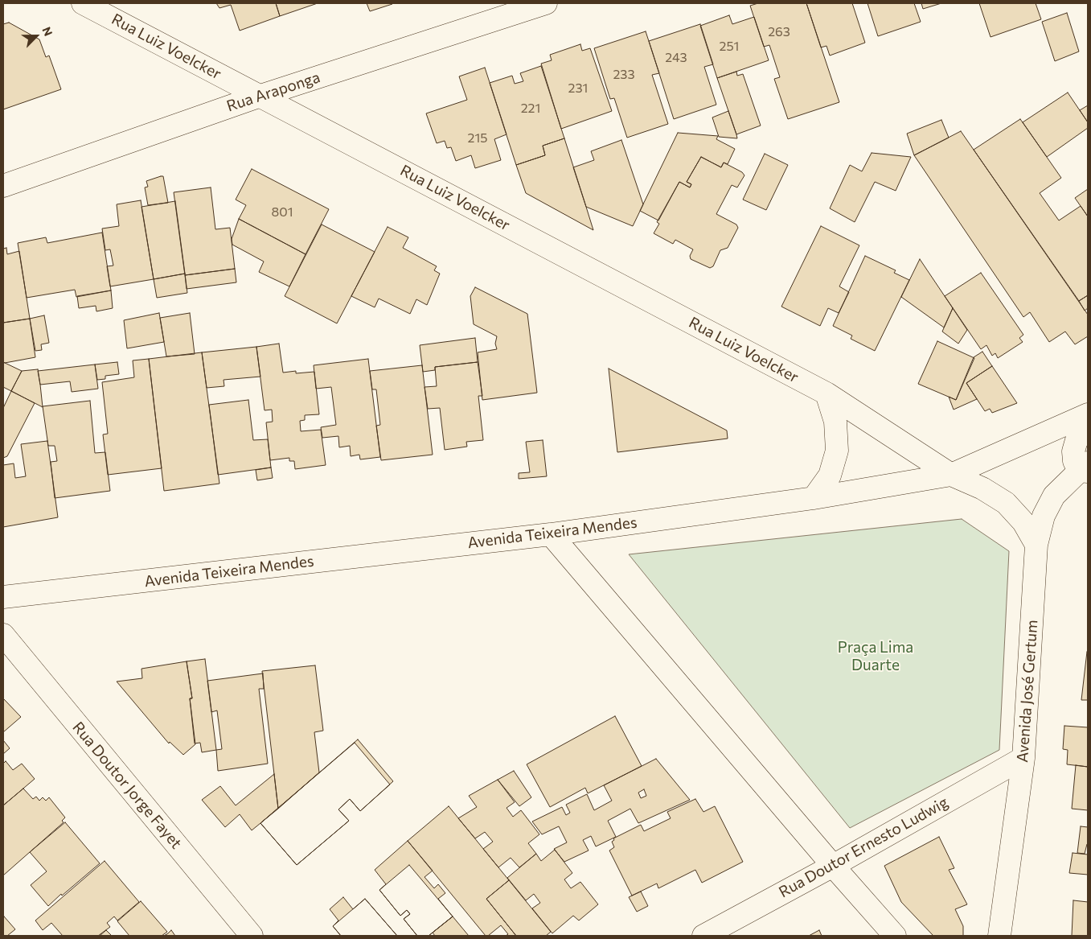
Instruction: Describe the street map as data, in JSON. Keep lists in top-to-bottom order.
{
  "streets": {
    "street": [
      "Rua Luiz Voelcker",
      "Rua Araponga",
      "Avenida Teixeira Mendes",
      "Avenida José Gertum",
      "Rua Doutor Jorge Fayet",
      "Rua Doutor Ernesto Ludwig"
    ]
  },
  "crossings": [
    ["Rua Luiz Voelcker", "Rua Araponga"],
    ["Rua Luiz Voelcker", "Avenida Teixeira Mendes"],
    ["Rua Luiz Voelcker", "Avenida José Gertum"],
    ["Avenida José Gertum", "Rua Doutor Ernesto Ludwig"]
  ],
  "parks": ["Praça Lima Duarte"],
  "house_numbers": [
    "263",
    "251",
    "243",
    "233",
    "231",
    "221",
    "215",
    "801"
  ],
  "north": "top right"
}
